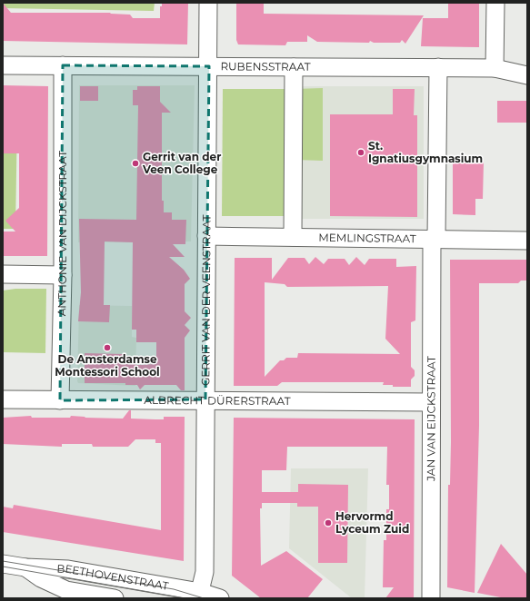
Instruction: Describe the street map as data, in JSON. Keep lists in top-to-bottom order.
{
  "streets": {
    "street": [
      "RUBENSSTRAAT",
      "ANTHONIE VAN DIJCKSTRAAT",
      "MEMLINGSTRAAT",
      "GERRIT VAN DER VEENSTRAAT",
      "ALBRECHT DÜRERSTRAAT",
      "JAN VAN EIJCKSTRAAT",
      "BEETHOVENSTRAAT"
    ]
  },
  "crossings": [
    ["RUBENSSTRAAT", "ANTHONIE VAN DIJCKSTRAAT"],
    ["RUBENSSTRAAT", "GERRIT VAN DER VEENSTRAAT"],
    ["RUBENSSTRAAT", "JAN VAN EIJCKSTRAAT"],
    ["ANTHONIE VAN DIJCKSTRAAT", "ALBRECHT DÜRERSTRAAT"],
    ["MEMLINGSTRAAT", "GERRIT VAN DER VEENSTRAAT"],
    ["MEMLINGSTRAAT", "JAN VAN EIJCKSTRAAT"],
    ["GERRIT VAN DER VEENSTRAAT", "ALBRECHT DÜRERSTRAAT"],
    ["GERRIT VAN DER VEENSTRAAT", "BEETHOVENSTRAAT"],
    ["ALBRECHT DÜRERSTRAAT", "JAN VAN EIJCKSTRAAT"]
  ],
  "places": [
    "St. Ignatiusgymnasium",
    "Gerrit van der Veen College",
    "De Amsterdamse Montessori School",
    "Hervormd Lyceum Zuid"
  ]
}
